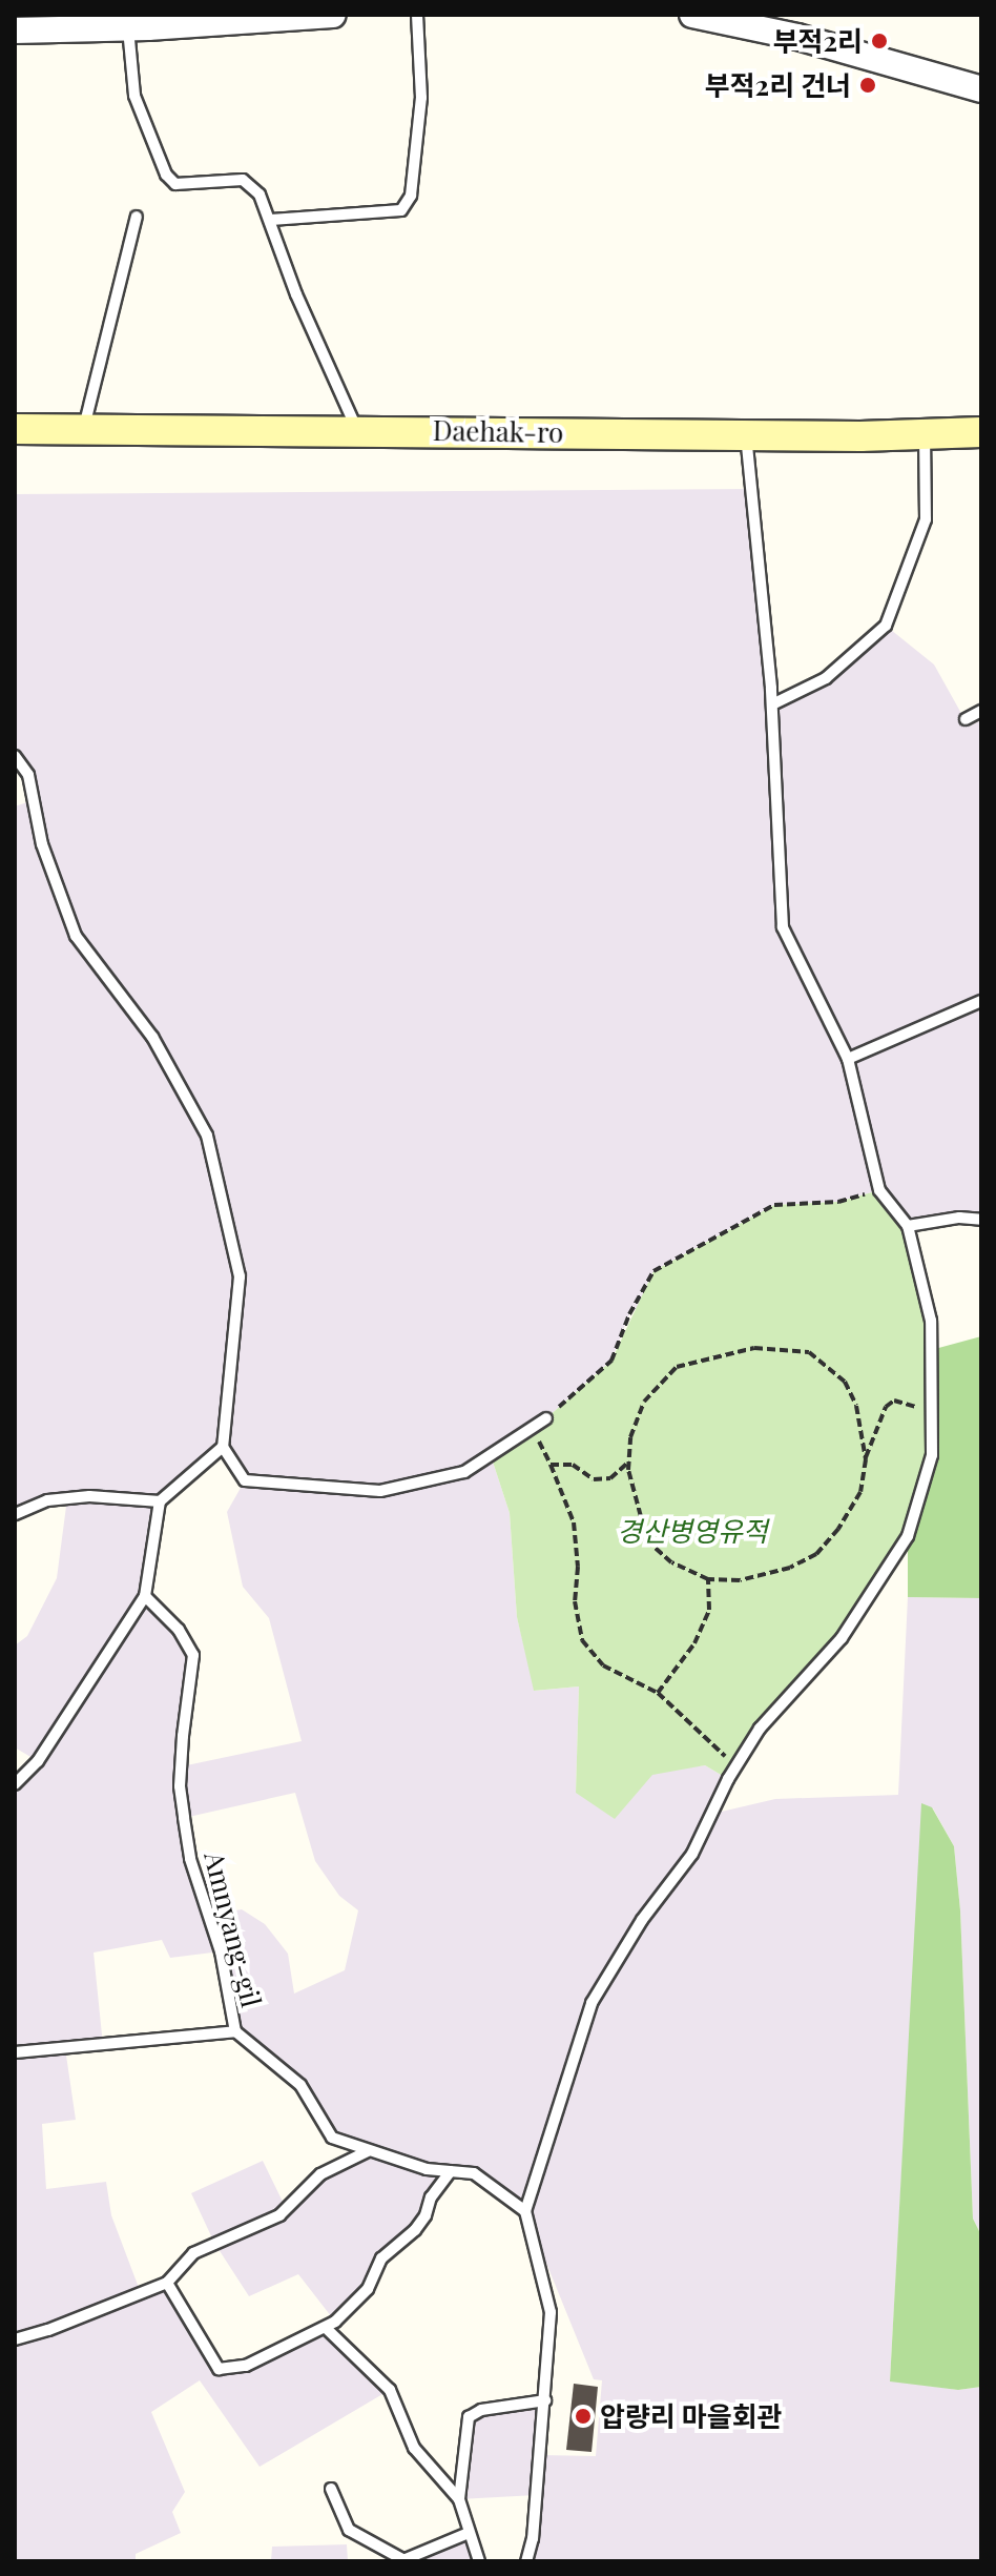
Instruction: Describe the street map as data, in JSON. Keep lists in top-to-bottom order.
{
  "streets": {
    "main road": ["Daehak-ro"],
    "lane": ["Amnyang-gil"]
  },
  "parks": ["경산병영유적"],
  "places": ["부적2리", "부적2리 건너", "압량리 마을회관"]
}
